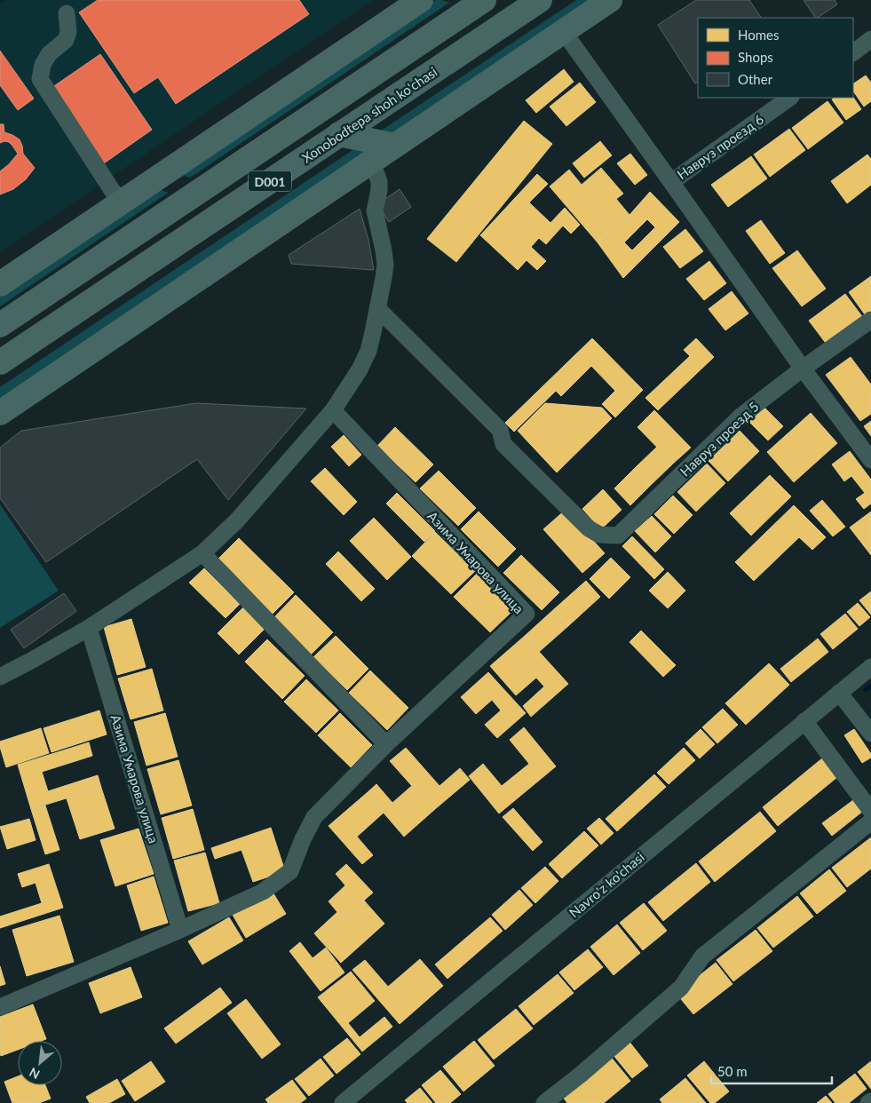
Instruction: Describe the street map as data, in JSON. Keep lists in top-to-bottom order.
{
  "streets": {
    "highway": ["Xonobodtepa shoh ko'chasi", "D001"],
    "street": [
      "Навруз проезд 6",
      "Навруз проезд 5",
      "Азима Умарова улица",
      "Navro'z ko'chasi"
    ]
  },
  "legend": ["Homes", "Shops", "Other"],
  "scale_bar": "50 m",
  "north": "bottom left"
}
